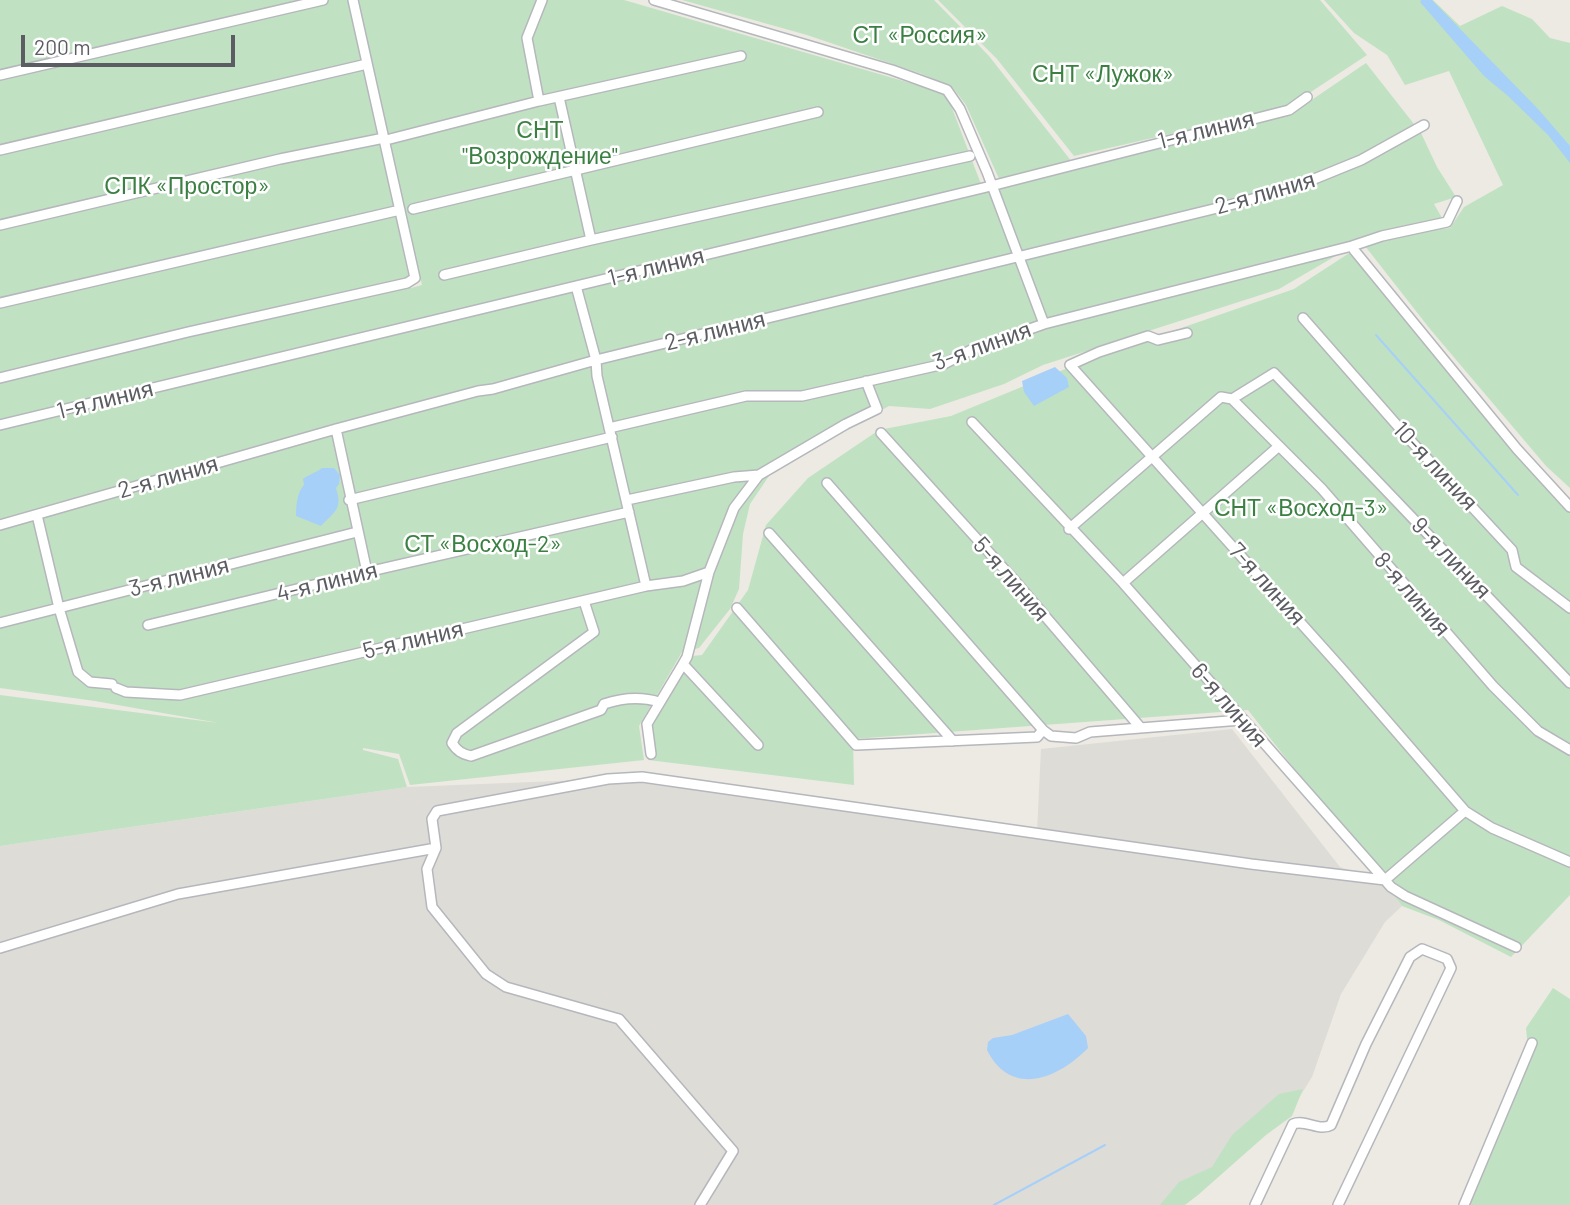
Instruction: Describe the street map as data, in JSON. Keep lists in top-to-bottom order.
{
  "streets": {
    "street": [
      "1-я линия",
      "2-я линия",
      "3-я линия",
      "10-я линия",
      "9-я линия",
      "5-я линия",
      "4-я линия",
      "7-я линия",
      "8-я линия",
      "6-я линия"
    ]
  },
  "crossings": [
    ["2-я линия", "5-я линия"],
    ["3-я линия", "5-я линия"],
    ["9-я линия", "8-я линия"]
  ],
  "parks": [
    "СТ «Россия»",
    "СНТ «Лужок»",
    "СНТ \"Возрождение\"",
    "СПК «Простор»",
    "СНТ «Восход-3»",
    "СТ «Восход-2»"
  ],
  "scale_bar": "200 m"
}
